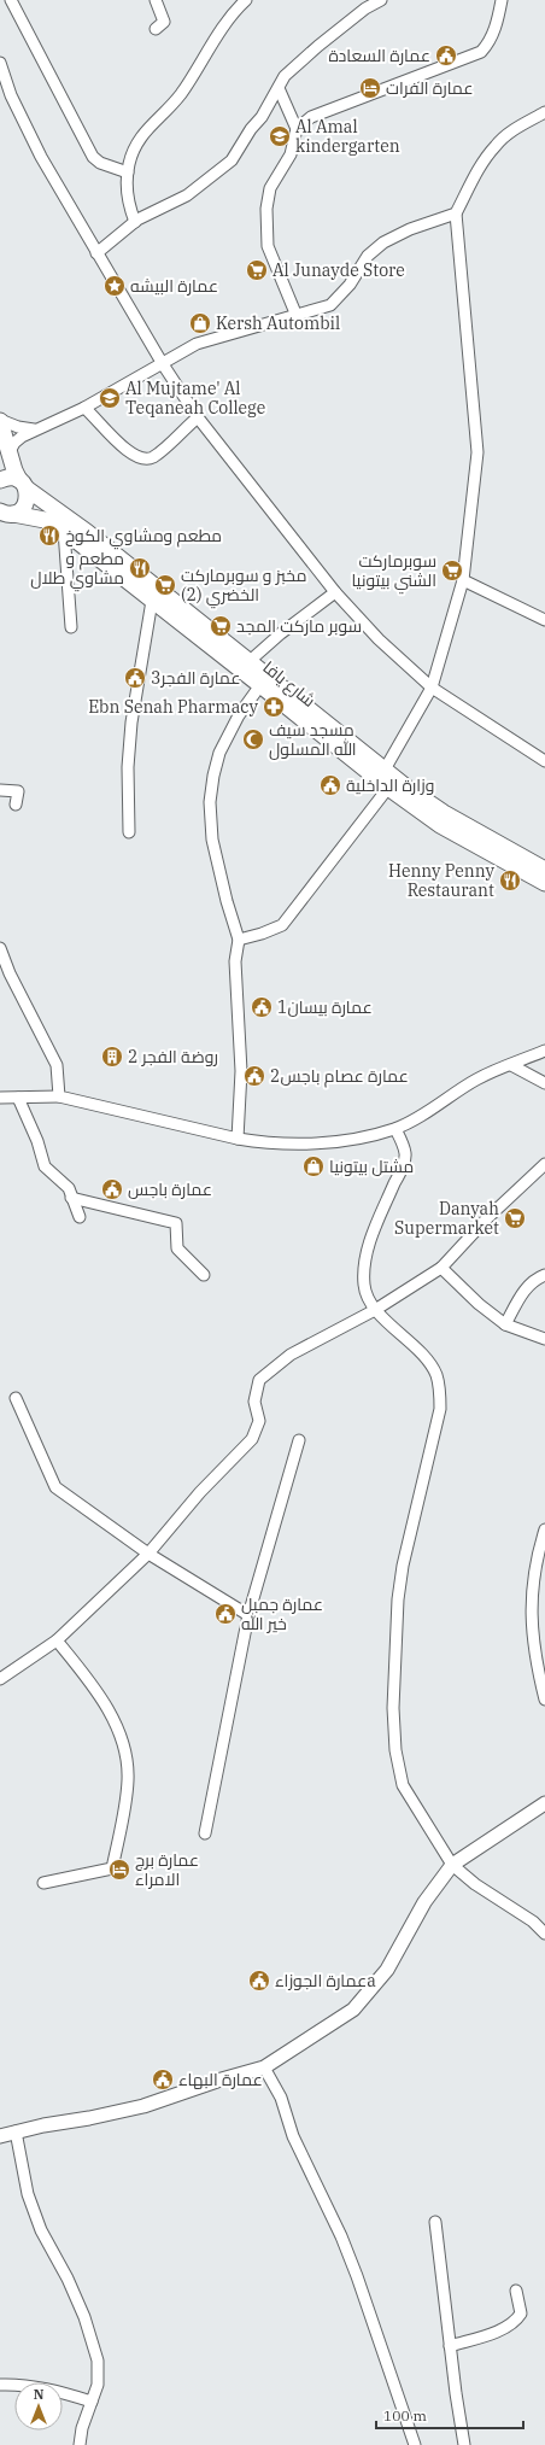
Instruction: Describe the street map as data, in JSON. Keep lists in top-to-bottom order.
{
  "streets": {
    "main road": ["شارع يافا"]
  },
  "places": {
    "public building": [
      "عمارة السعادة",
      "عمارة الفجر3",
      "وزارة الداخلية",
      "عمارة بيسان1",
      "عمارة عصام باجس2",
      "عمارة باجس",
      "عمارة جميل خير الله",
      "عمارة الجوزاءa",
      "عمارة البهاء"
    ],
    "hotel": ["عمارة الفرات", "عمارة برج الامراء"],
    "school or university": ["Al Amal kindergarten", "Al Mujtame' Al Teqaneah College"],
    "supermarket": [
      "Al Junayde Store",
      "سوبرماركت الشني بيتونيا",
      "مخبز و سوبرماركت الخضري (2)",
      "سوبر ماركت المجد",
      "Danyah Supermarket"
    ],
    "place": ["عمارة البيشه"],
    "shop": ["Kersh Autombil", "مشتل بيتونيا"],
    "restaurant": ["مطعم ومشاوي الكوخ", "مطعم و مشاوي طلال", "Henny Penny Restaurant"],
    "pharmacy": ["Ebn Senah Pharmacy"],
    "mosque": ["مسجد سيف الله المسلول"],
    "building": ["روضة الفجر 2"]
  },
  "scale_bar": "100 m",
  "north": "top"
}
